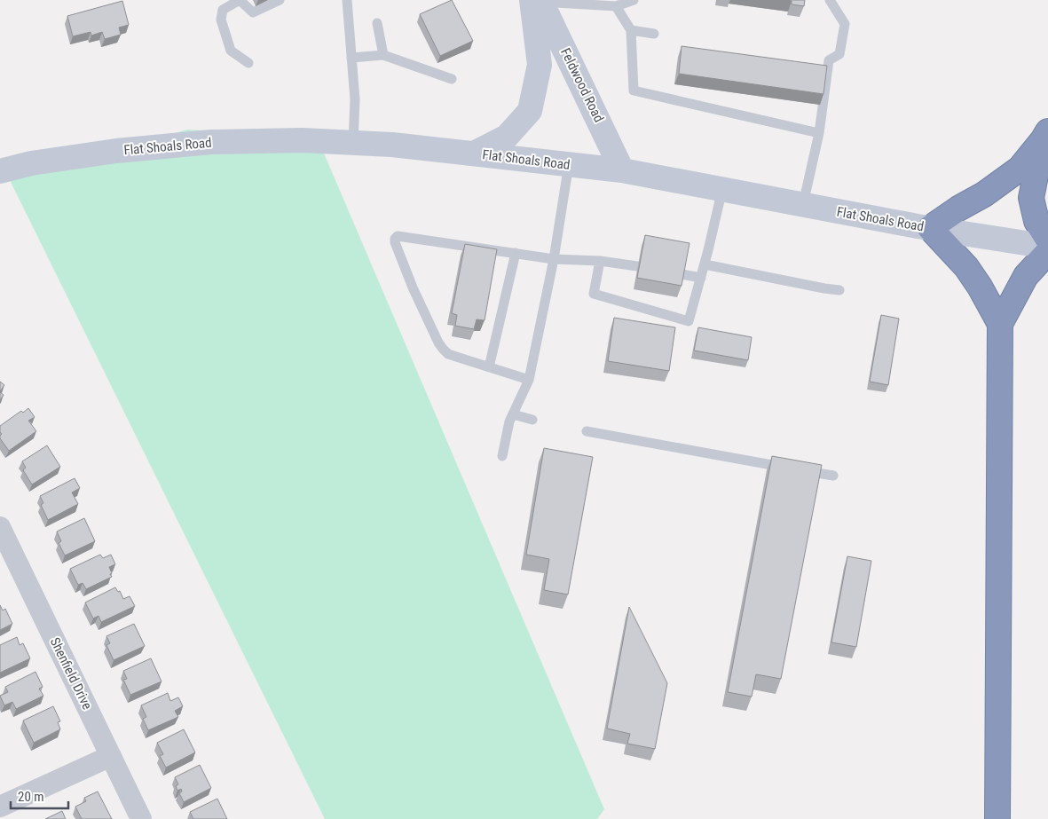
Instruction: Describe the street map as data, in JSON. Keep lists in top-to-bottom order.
{
  "streets": {
    "street": ["Feldwood Road", "Flat Shoals Road", "Shenfield Drive"]
  },
  "crossings": [
    ["Feldwood Road", "Flat Shoals Road"]
  ],
  "scale_bar": "20 m"
}
